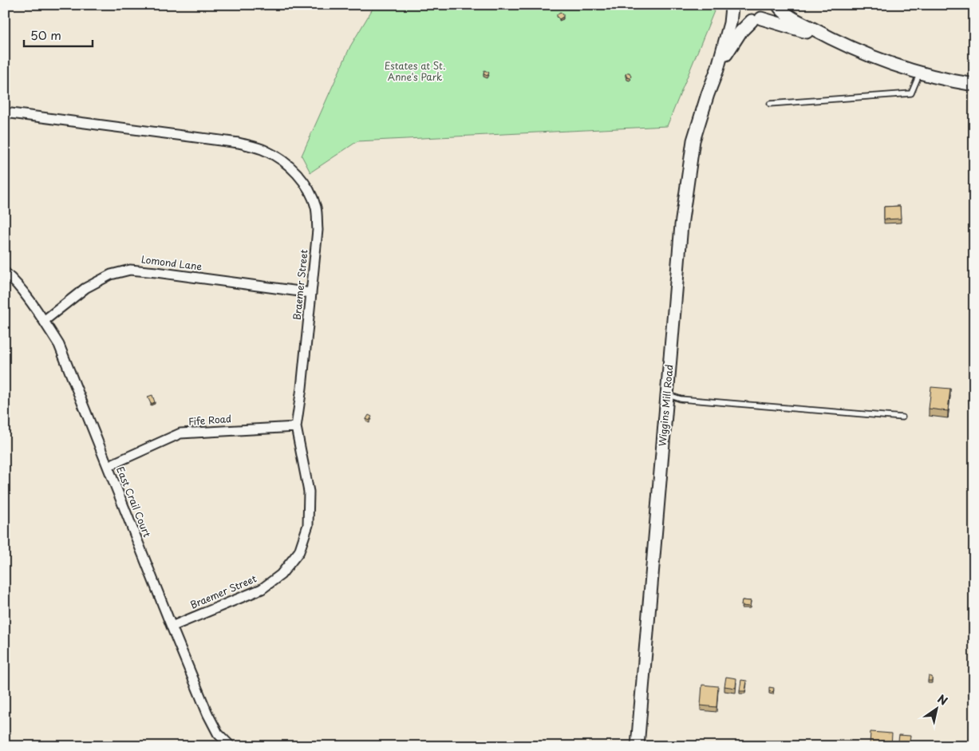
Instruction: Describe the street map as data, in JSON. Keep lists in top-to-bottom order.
{
  "streets": {
    "street": [
      "Lomond Lane",
      "Braemer Street",
      "Wiggins Mill Road",
      "Fife Road",
      "East Crail Court"
    ]
  },
  "crossings": [
    ["Lomond Lane", "Braemer Street"],
    ["Lomond Lane", "East Crail Court"],
    ["Braemer Street", "Fife Road"],
    ["Braemer Street", "East Crail Court"],
    ["Fife Road", "East Crail Court"]
  ],
  "parks": ["Estates at St. Anne's Park"],
  "scale_bar": "50 m",
  "north": "top right"
}
